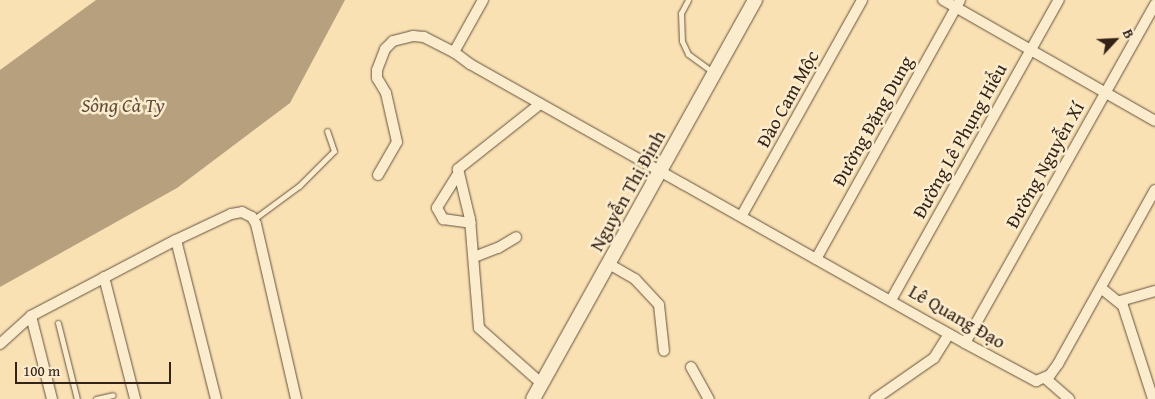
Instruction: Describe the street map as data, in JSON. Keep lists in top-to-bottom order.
{
  "streets": {
    "street": [
      "Đào Cam Mộc",
      "Đường Đặng Dung",
      "Đường Lê Phụng Hiểu",
      "Đường Nguyễn Xí",
      "Nguyễn Thị Định",
      "Lê Quang Đạo"
    ]
  },
  "crossings": [
    ["Đào Cam Mộc", "Lê Quang Đạo"],
    ["Đường Đặng Dung", "Lê Quang Đạo"],
    ["Đường Lê Phụng Hiểu", "Lê Quang Đạo"],
    ["Đường Nguyễn Xí", "Lê Quang Đạo"],
    ["Nguyễn Thị Định", "Lê Quang Đạo"]
  ],
  "water": ["Sông Cà Ty"],
  "scale_bar": "100 m",
  "north": "top right"
}
